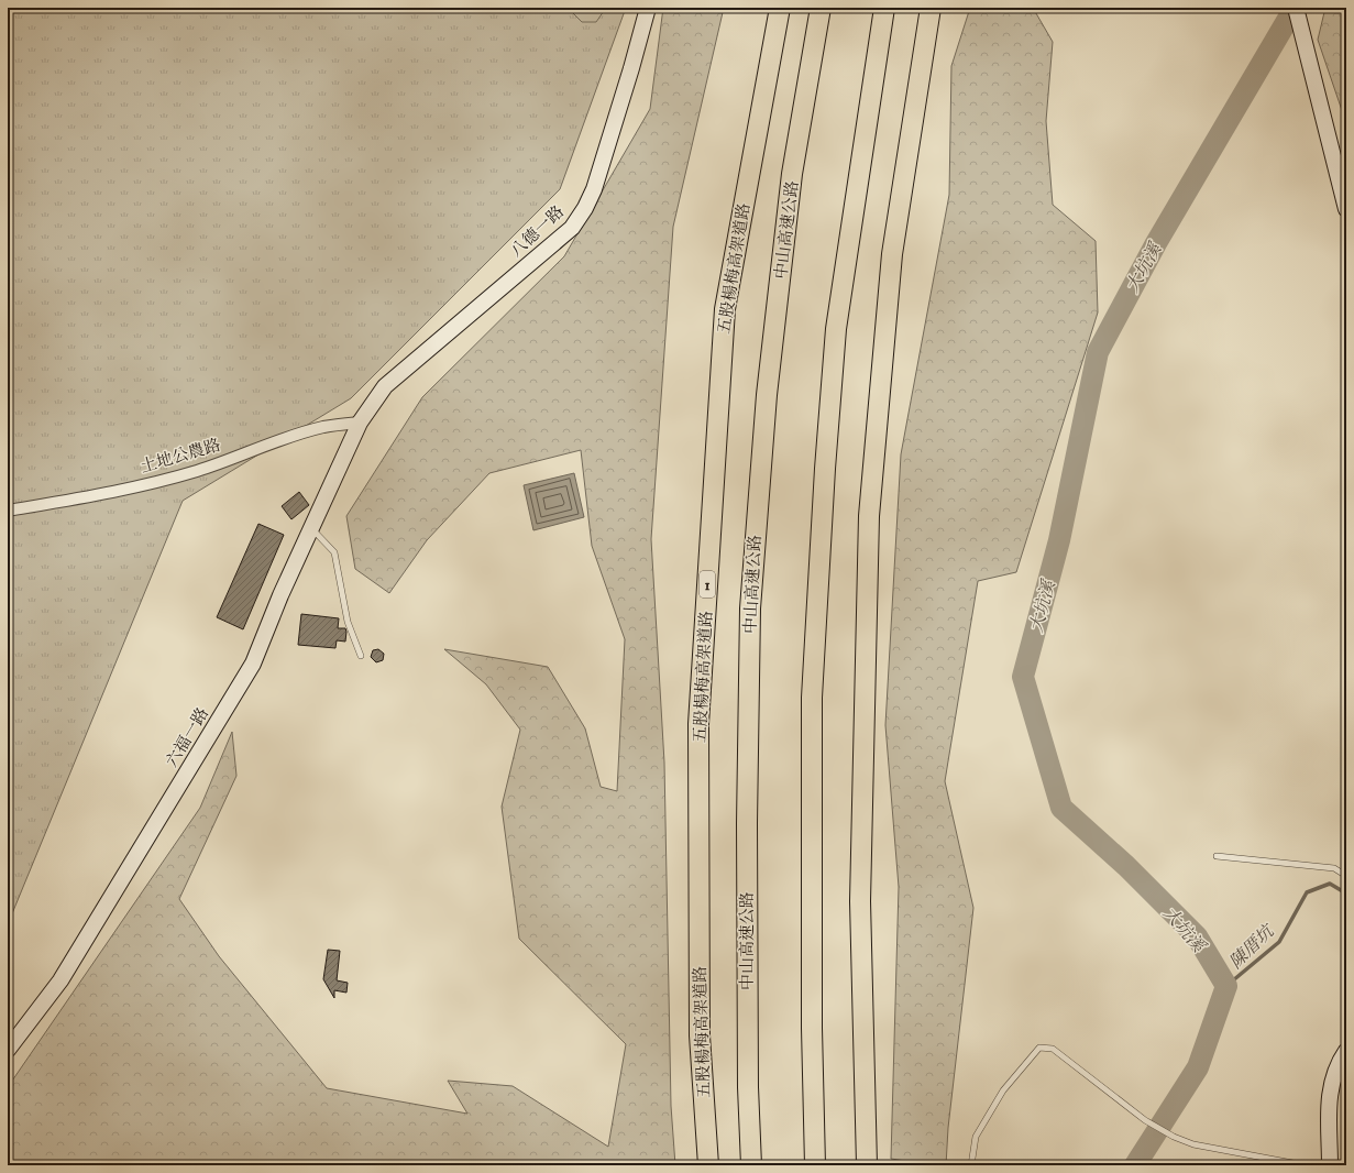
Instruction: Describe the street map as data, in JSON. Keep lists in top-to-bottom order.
{
  "streets": {
    "highway": ["中山高速公路", "五股楊梅高架道路", "1"],
    "street": ["八德一路", "土地公農路", "六福一路"]
  },
  "crossings": [
    ["八德一路", "土地公農路"],
    ["八德一路", "六福一路"],
    ["土地公農路", "六福一路"]
  ],
  "water": ["大坑溪", "陳厝坑"]
}
